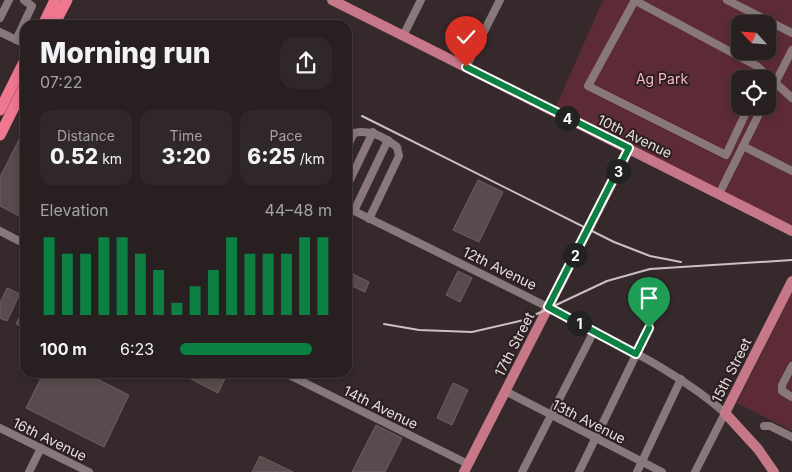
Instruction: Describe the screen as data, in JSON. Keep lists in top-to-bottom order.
{
  "streets": {
    "main road": [
      "10th Avenue",
      "12th Avenue",
      "17th Street",
      "15th Street"
    ],
    "street": ["14th Avenue", "13th Avenue", "16th Avenue"]
  },
  "crossings": [
    ["10th Avenue", "17th Street"],
    ["12th Avenue", "17th Street"],
    ["12th Avenue", "15th Street"],
    ["17th Street", "14th Avenue"],
    ["17th Street", "13th Avenue"]
  ],
  "parks": ["Ag Park"],
  "north": "top left",
  "page": {
    "heading": ["Morning run", "07:22"],
    "stats": [
      ["Distance", "0.52 km"],
      ["Time", "3:20"],
      ["Pace", "6:25 /km"]
    ],
    "pins": [
      "4",
      "3",
      "2",
      "1"
    ],
    "chart": ["Elevation", "44–48 m"],
    "list": [
      {
        "name": "100 m",
        "note": "6:23"
      }
    ]
  }
}
